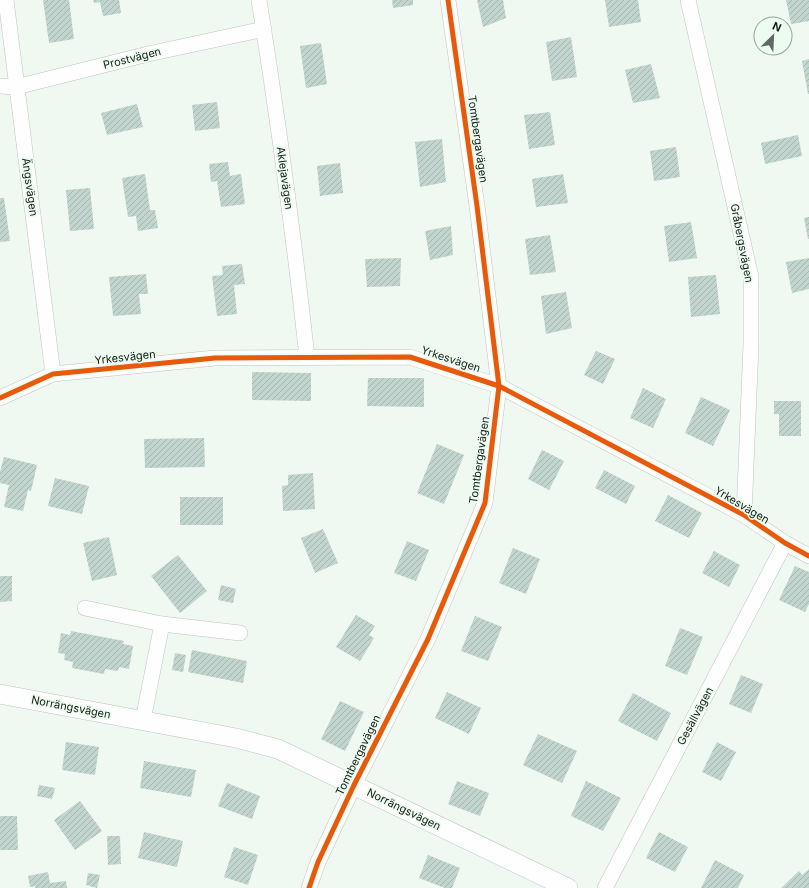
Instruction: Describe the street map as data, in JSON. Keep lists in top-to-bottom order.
{
  "streets": {
    "street": [
      "Prostvägen",
      "Tomtbergavägen",
      "Aklejavägen",
      "Ängsvägen",
      "Gråbergsvägen",
      "Yrkesvägen",
      "Norrängsvägen",
      "Gesällvägen"
    ]
  },
  "crossings": [
    ["Prostvägen", "Aklejavägen"],
    ["Prostvägen", "Ängsvägen"],
    ["Tomtbergavägen", "Yrkesvägen"],
    ["Tomtbergavägen", "Norrängsvägen"],
    ["Aklejavägen", "Yrkesvägen"],
    ["Ängsvägen", "Yrkesvägen"],
    ["Gråbergsvägen", "Yrkesvägen"],
    ["Yrkesvägen", "Gesällvägen"]
  ],
  "north": "top right"
}
